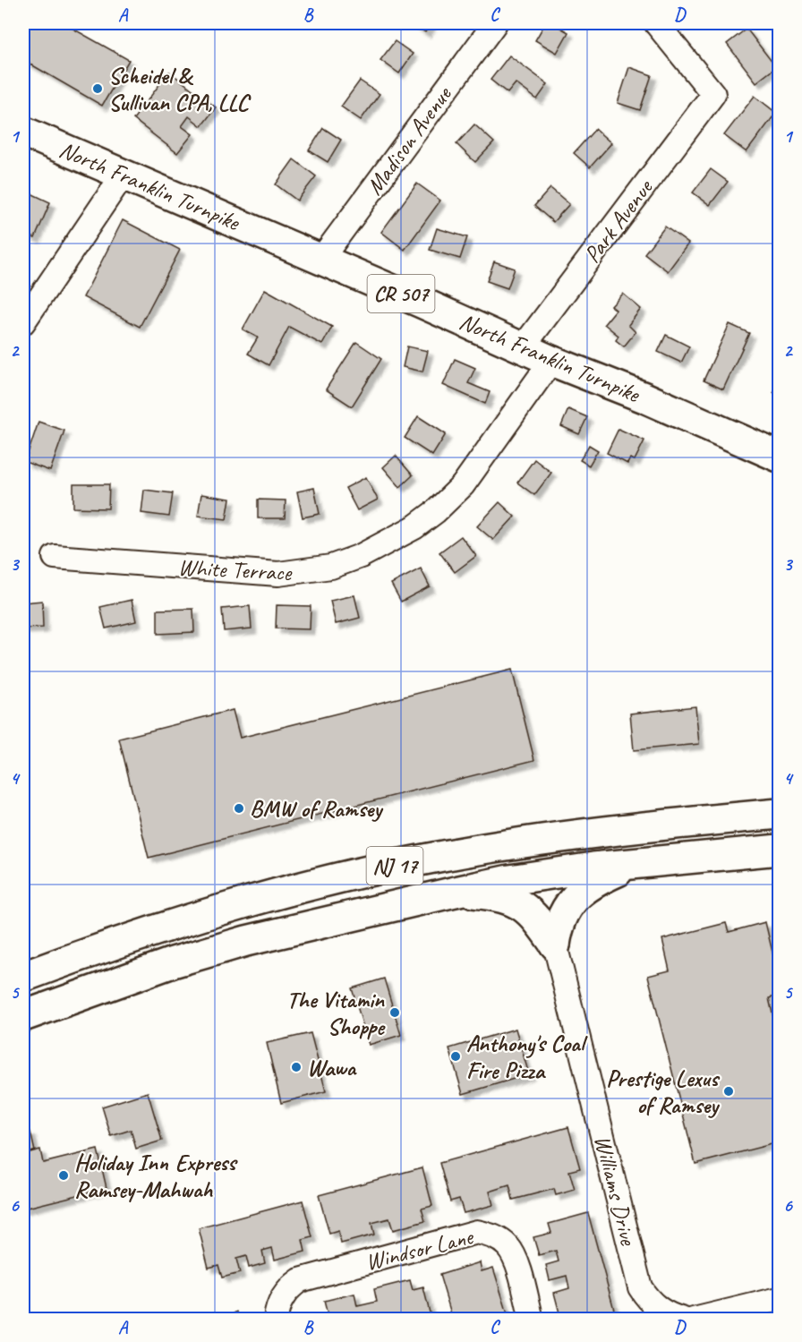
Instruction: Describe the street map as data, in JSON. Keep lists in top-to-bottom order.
{
  "streets": {
    "main road": ["North Franklin Turnpike", "CR 507", "NJ 17"],
    "street": [
      "Madison Avenue",
      "Park Avenue",
      "White Terrace",
      "Williams Drive",
      "Windsor Lane"
    ]
  },
  "crossings": [
    ["Madison Avenue", "North Franklin Turnpike"],
    ["North Franklin Turnpike", "Park Avenue"],
    ["North Franklin Turnpike", "White Terrace"]
  ],
  "places": [
    "Scheidel & Sullivan CPA, LLC",
    "BMW of Ramsey",
    "The Vitamin Shoppe",
    "Anthony's Coal Fire Pizza",
    "Wawa",
    "Prestige Lexus of Ramsey",
    "Holiday Inn Express Ramsey-Mahwah"
  ],
  "grid": {
    "columns": [
      "A",
      "B",
      "C",
      "D"
    ],
    "rows": [
      "1",
      "2",
      "3",
      "4",
      "5",
      "6"
    ]
  }
}
